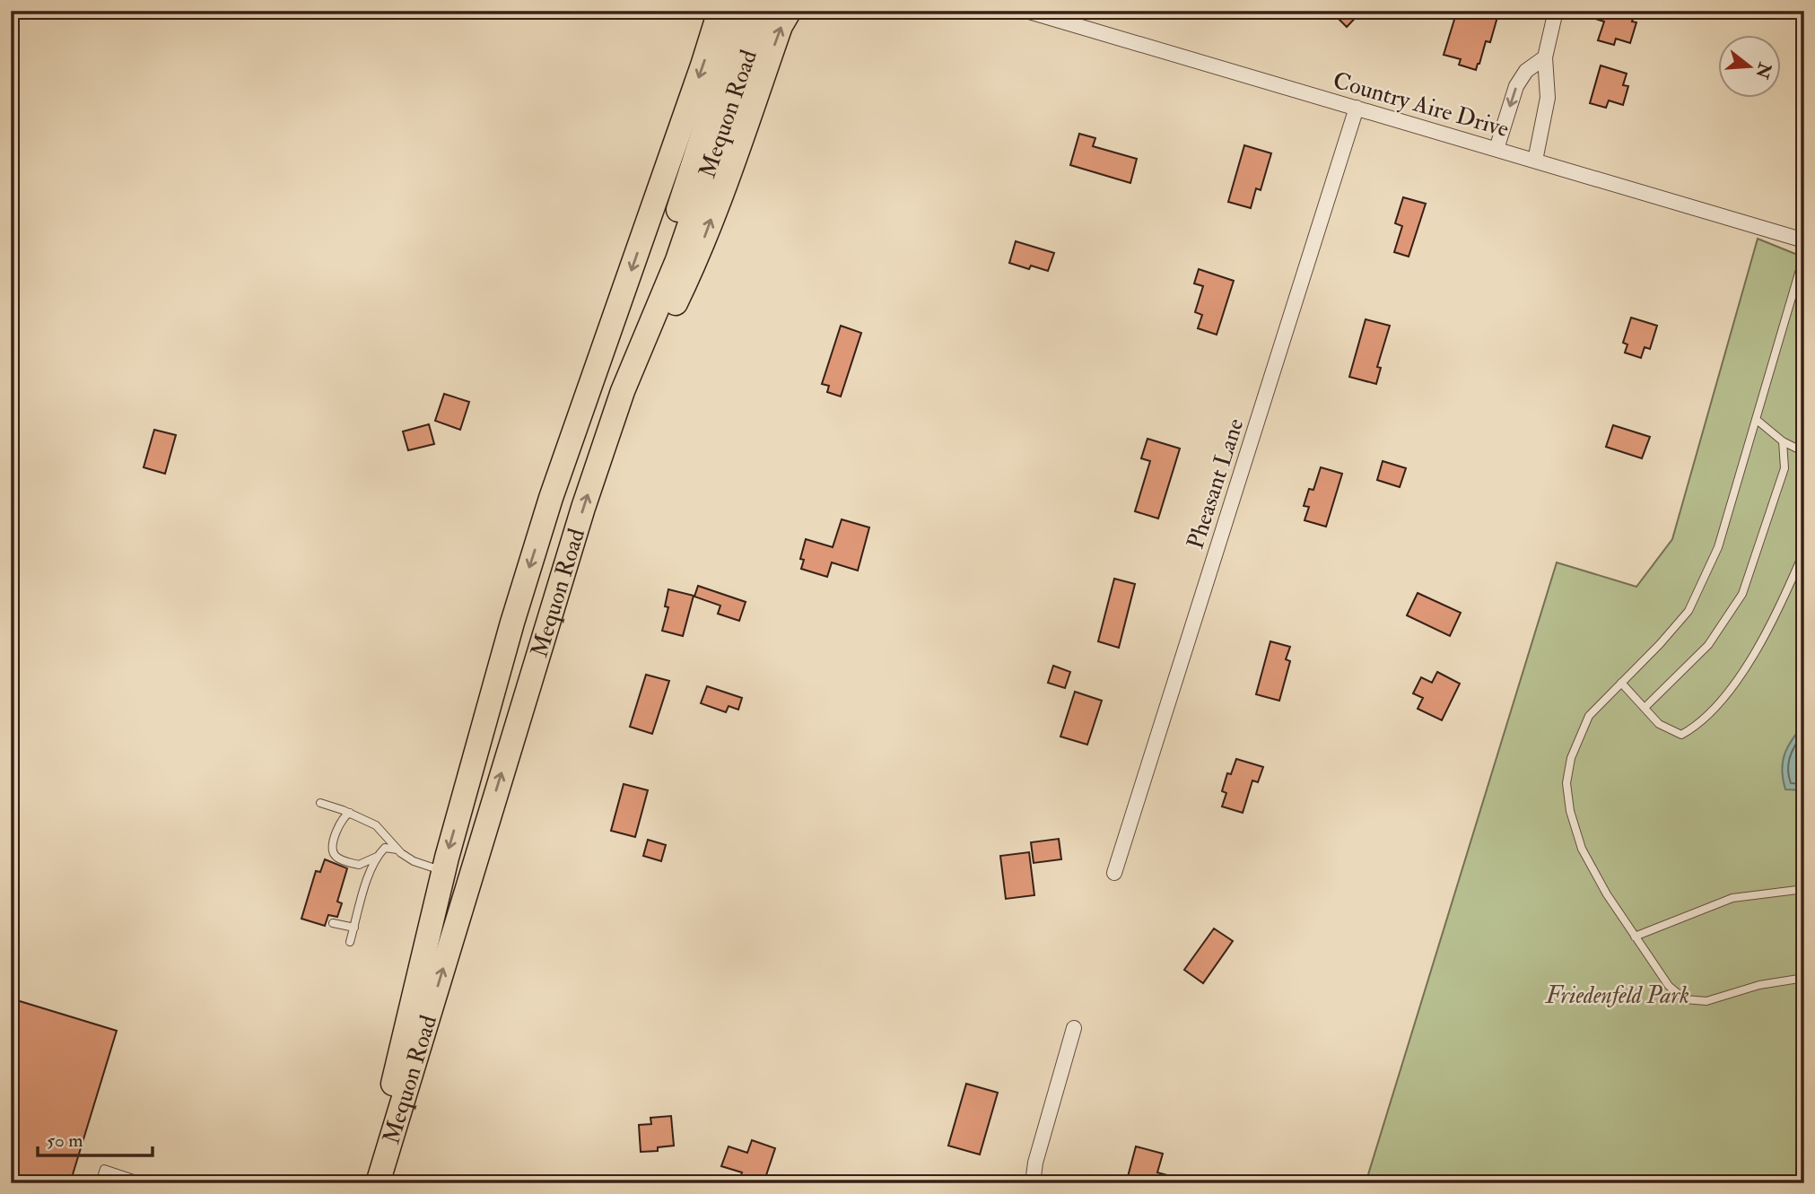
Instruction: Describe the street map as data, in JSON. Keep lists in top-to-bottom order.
{
  "streets": {
    "main road": ["Mequon Road"],
    "street": ["Country Aire Drive", "Pheasant Lane"]
  },
  "crossings": [
    ["Country Aire Drive", "Pheasant Lane"]
  ],
  "parks": ["Friedenfeld Park"],
  "scale_bar": "50 m",
  "north": "right"
}
